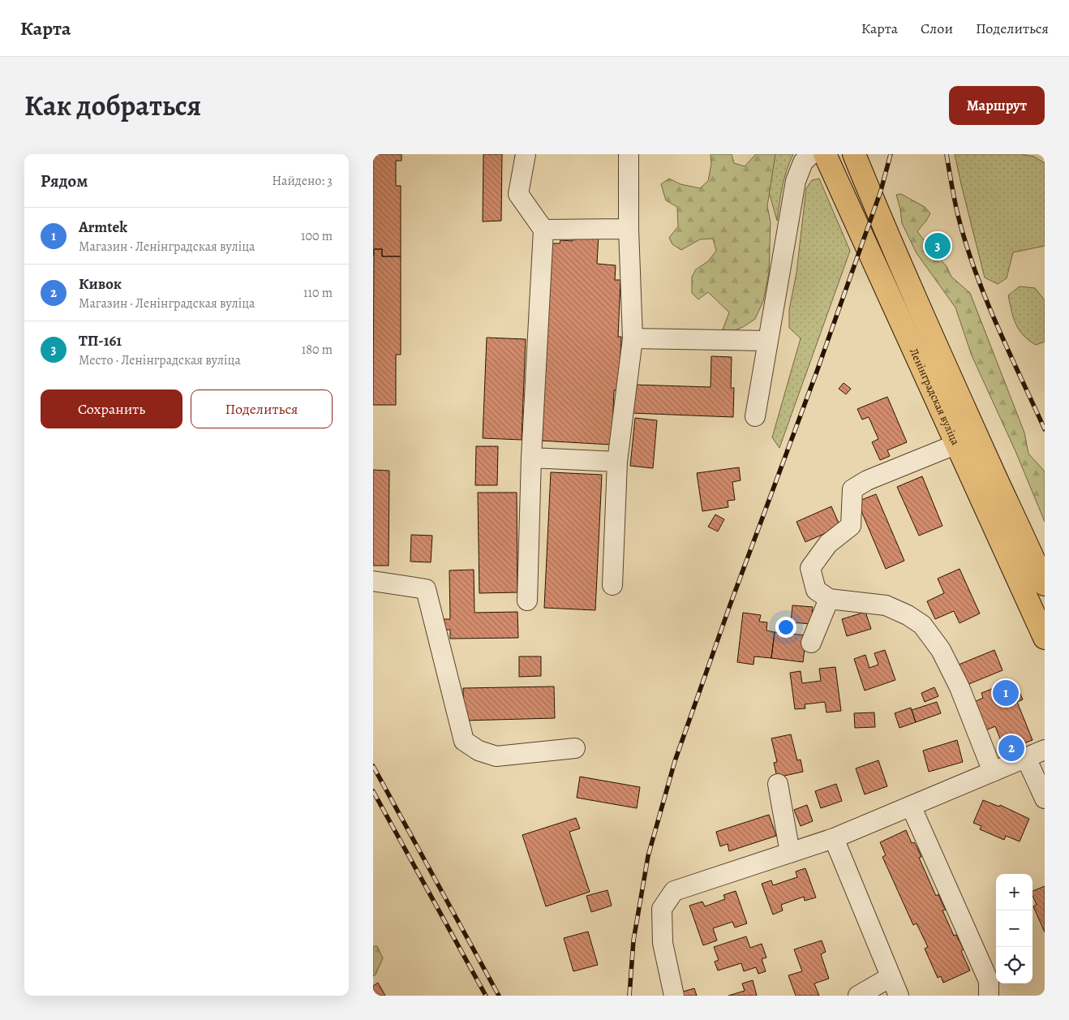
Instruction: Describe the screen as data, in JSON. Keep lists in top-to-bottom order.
{
  "streets": {
    "main road": ["Ленінградская вуліца"]
  },
  "page": {
    "header": "Карта",
    "nav": ["Карта", "Слои", "Поделиться"],
    "title": "Как добраться",
    "buttons": [
      "Маршрут",
      ["Сохранить", "Поделиться"]
    ],
    "heading": ["Рядом", "Найдено: 3"],
    "list": [
      {
        "mark": "1",
        "name": "Armtek",
        "note": "Магазин · Ленінградская вуліца",
        "value": "100 m"
      },
      {
        "mark": "2",
        "name": "Кивок",
        "note": "Магазин · Ленінградская вуліца",
        "value": "110 m"
      },
      {
        "mark": "3",
        "name": "ТП-161",
        "note": "Место · Ленінградская вуліца",
        "value": "180 m"
      }
    ],
    "pins": ["3", "1", "2"],
    "map_buttons": ["+", "−"]
  }
}
